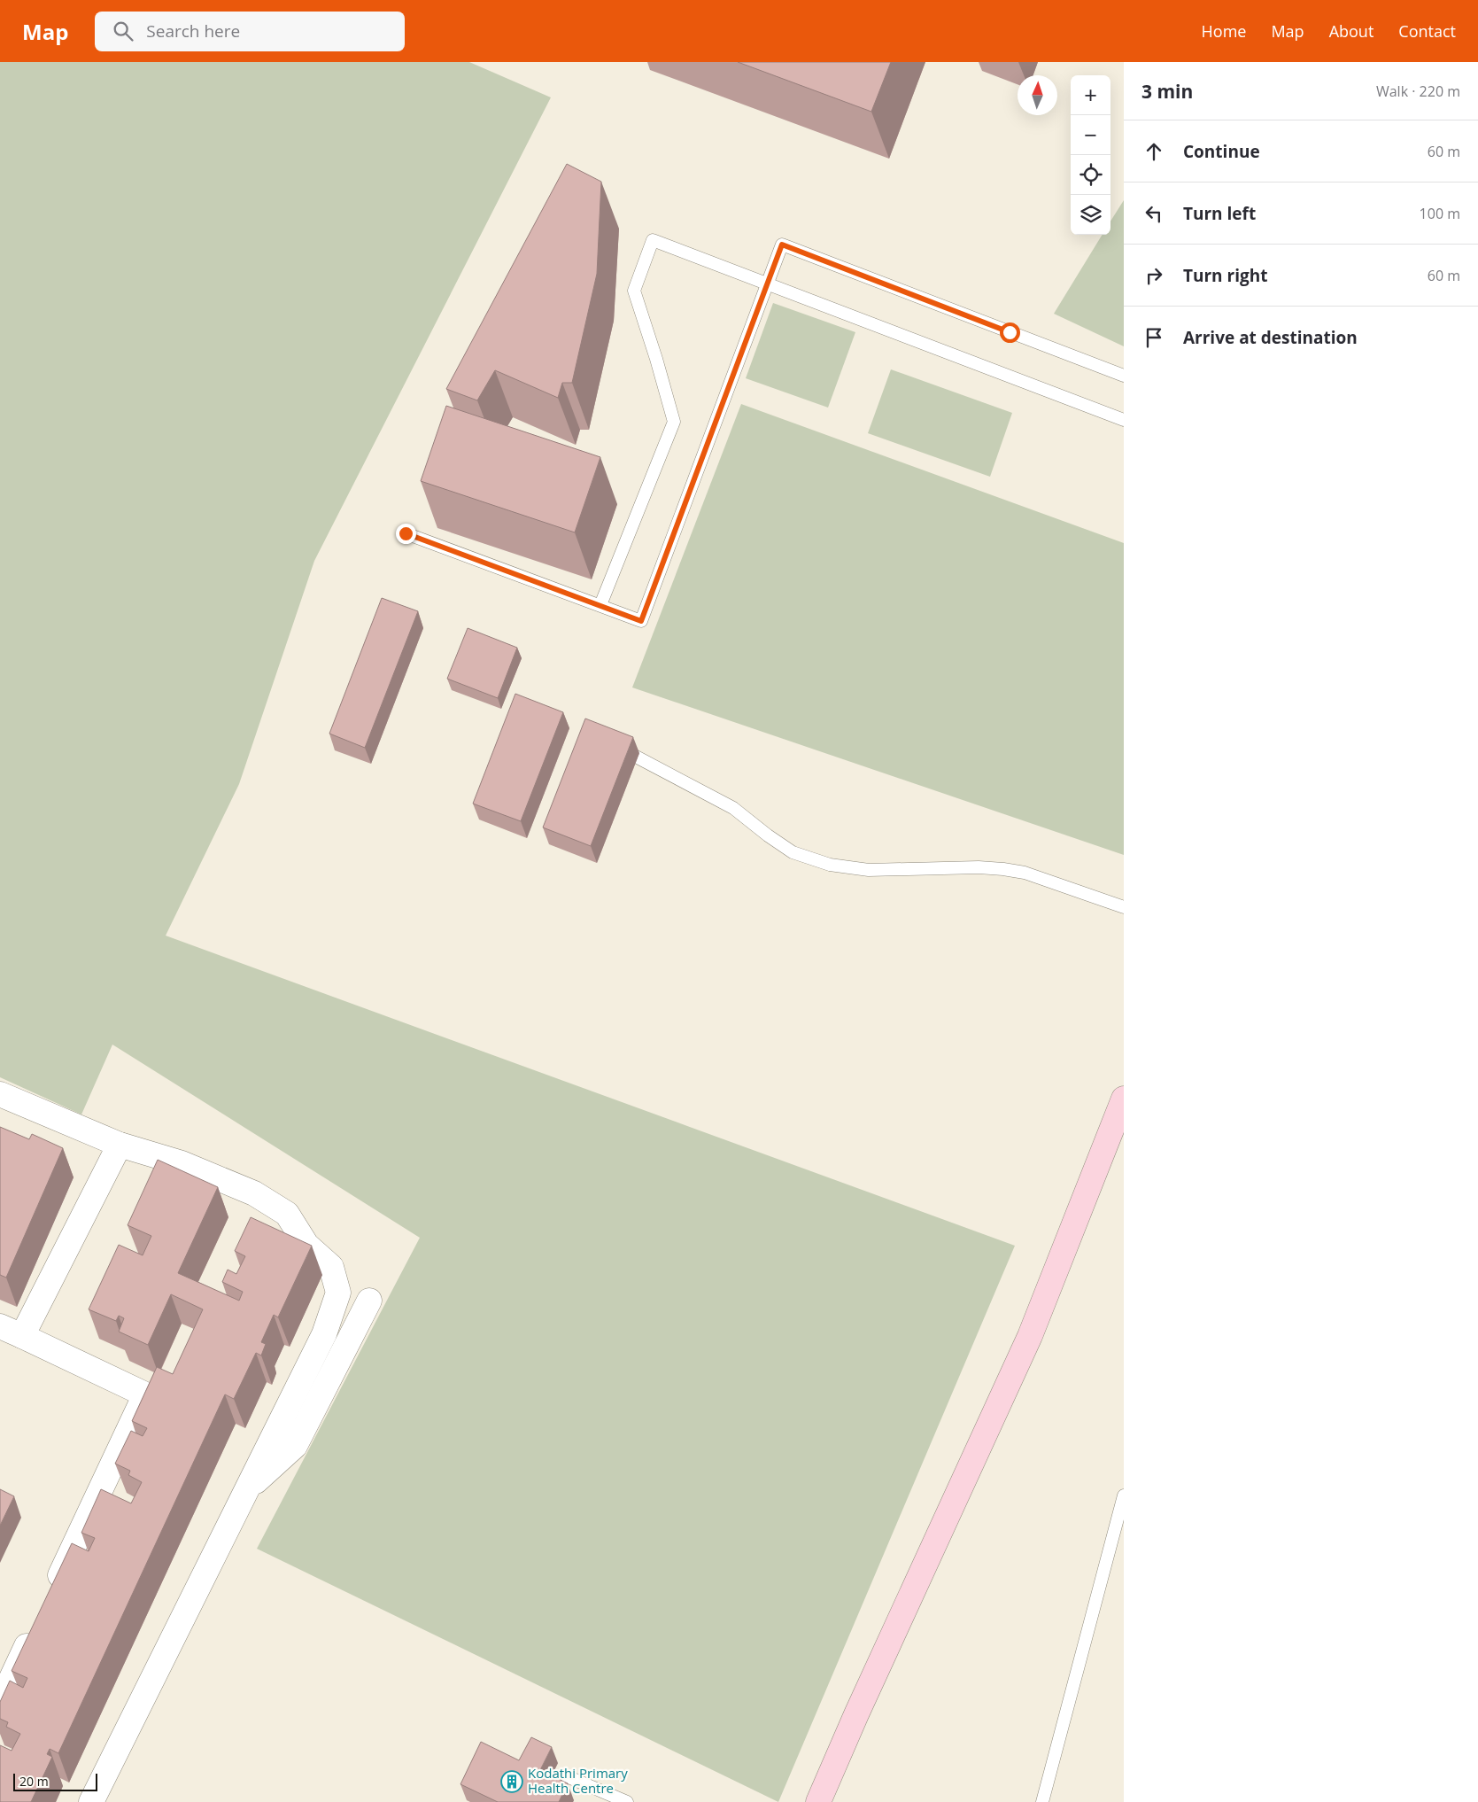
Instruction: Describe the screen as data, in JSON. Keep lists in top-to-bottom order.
{
  "places": {
    "building": ["Kodathi Primary Health Centre"]
  },
  "scale_bar": "20 m",
  "north": "top",
  "page": {
    "header": "Map",
    "search": "Search here",
    "nav": [
      "Home",
      "Map",
      "About",
      "Contact"
    ],
    "heading": ["3 min", "Walk · 220 m"],
    "map_buttons": ["+", "−"],
    "list": [
      ["Continue", "60 m"],
      ["Turn left", "100 m"],
      ["Turn right", "60 m"],
      "Arrive at destination"
    ],
    "scale": "20 m"
  }
}
